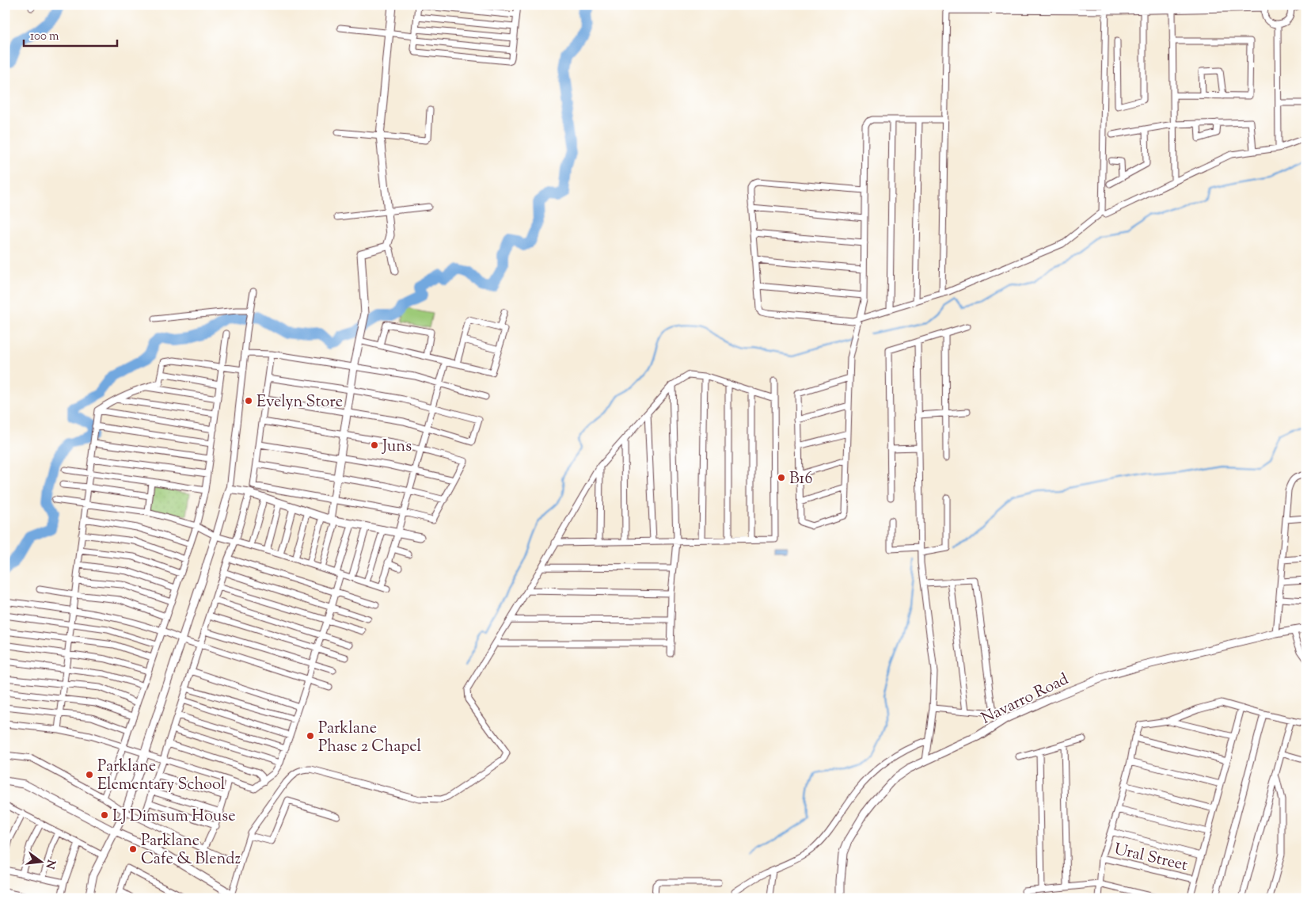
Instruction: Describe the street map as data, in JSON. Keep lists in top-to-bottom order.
{
  "streets": {
    "street": ["Navarro Road", "Ural Street"]
  },
  "places": [
    "Evelyn Store",
    "Juns",
    "B16",
    "Parklane Phase 2 Chapel",
    "Parklane Elementary School",
    "LJ Dimsum House",
    "Parklane Cafe & Blendz"
  ],
  "scale_bar": "100 m",
  "north": "right"
}
